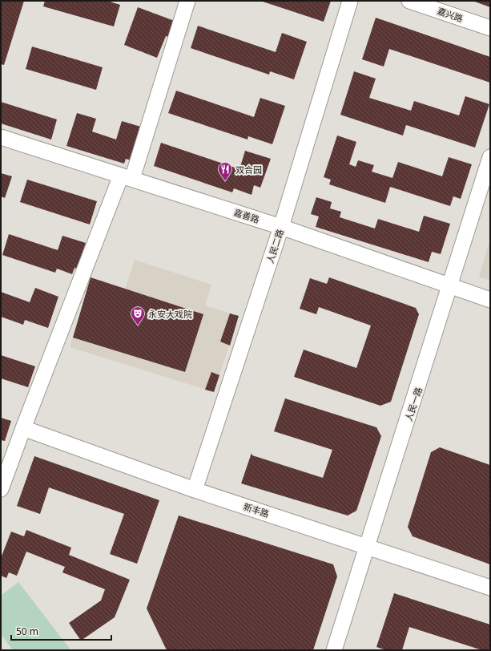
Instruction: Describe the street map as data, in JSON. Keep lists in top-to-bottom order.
{
  "streets": {
    "street": [
      "嘉兴路",
      "嘉善路",
      "人民二路",
      "人民一路",
      "新丰路"
    ]
  },
  "crossings": [
    ["嘉善路", "人民二路"],
    ["嘉善路", "人民一路"],
    ["人民二路", "新丰路"],
    ["人民一路", "新丰路"]
  ],
  "places": {
    "restaurant": ["双合园"],
    "theatre": ["永安大戏院"]
  },
  "scale_bar": "50 m"
}
